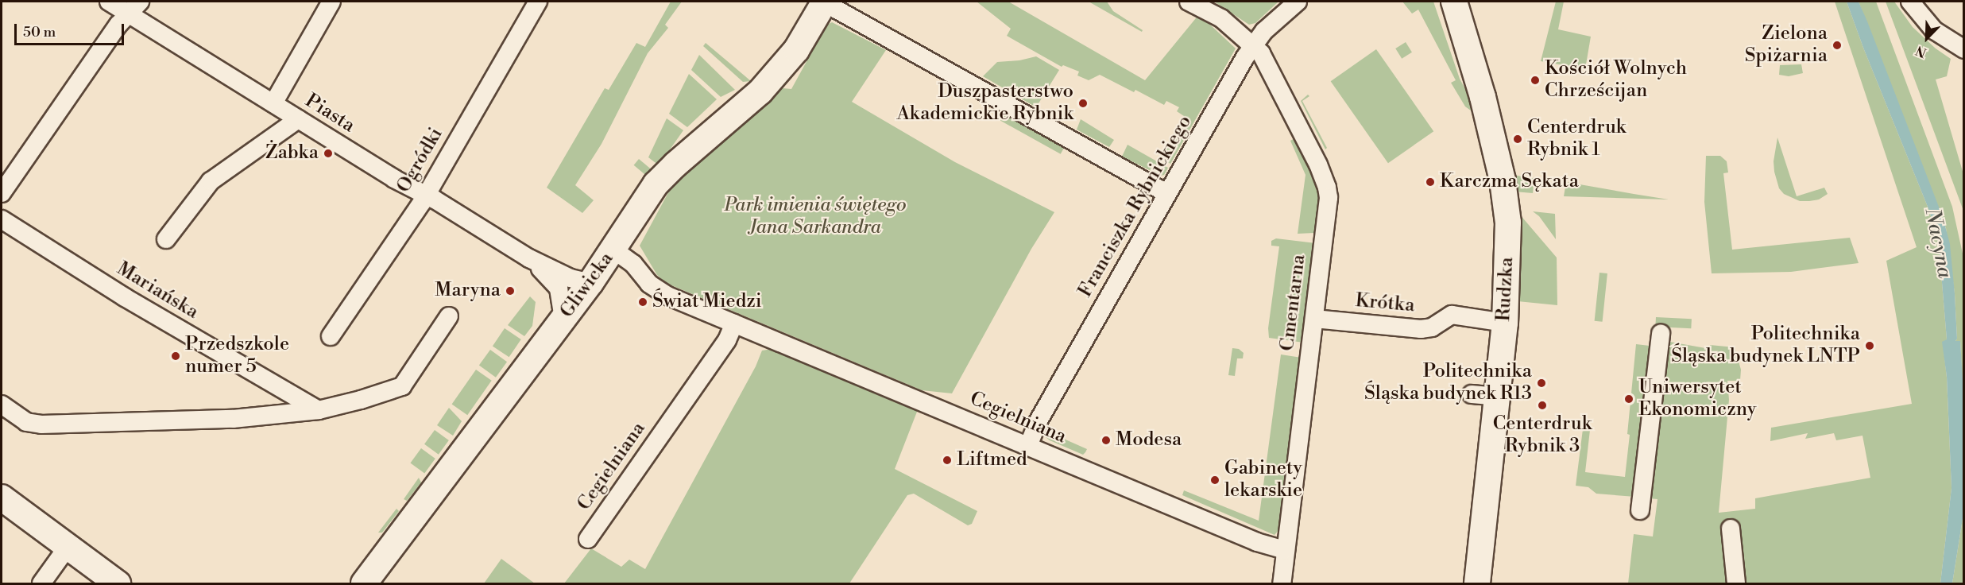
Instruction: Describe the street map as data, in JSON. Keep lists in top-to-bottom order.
{
  "streets": {
    "street": [
      "Piasta",
      "Ogródki",
      "Franciszka Rybnickiego",
      "Gliwicka",
      "Rudzka",
      "Mariańska",
      "Cmentarna",
      "Krótka",
      "Cegielniana"
    ]
  },
  "crossings": [
    ["Piasta", "Ogródki"],
    ["Piasta", "Gliwicka"],
    ["Franciszka Rybnickiego", "Cmentarna"],
    ["Franciszka Rybnickiego", "Cegielniana"],
    ["Gliwicka", "Cegielniana"],
    ["Rudzka", "Krótka"],
    ["Cmentarna", "Krótka"],
    ["Cmentarna", "Cegielniana"]
  ],
  "water": ["Nacyna"],
  "parks": ["Park imienia świętego Jana Sarkandra"],
  "places": [
    "Zielona Spiżarnia",
    "Kościół Wolnych Chrześcijan",
    "Duszpasterstwo Akademickie Rybnik",
    "Centerdruk Rybnik 1",
    "Żabka",
    "Karczma Sękata",
    "Maryna",
    "Świat Miedzi",
    "Politechnika Śląska budynek LNTP",
    "Przedszkole numer 5",
    "Politechnika Śląska budynek R13",
    "Uniwersytet Ekonomiczny",
    "Centerdruk Rybnik 3",
    "Modesa",
    "Liftmed",
    "Gabinety lekarskie"
  ],
  "scale_bar": "50 m",
  "north": "bottom left"
}
